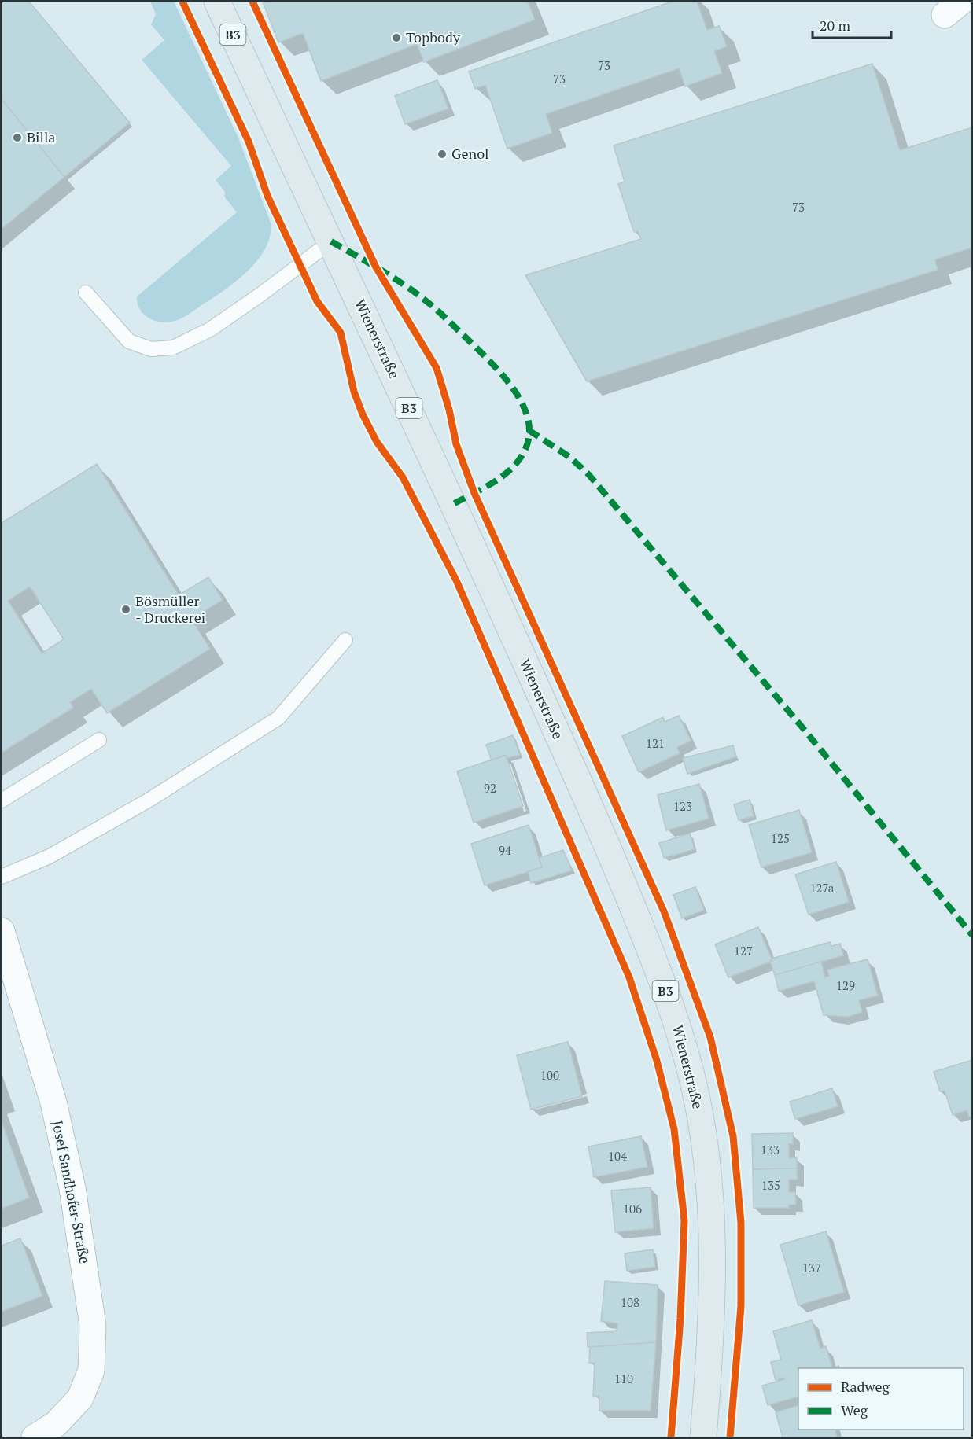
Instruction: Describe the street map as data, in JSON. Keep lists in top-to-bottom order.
{
  "streets": {
    "main road": ["B3", "Wienerstraße"],
    "street": ["Josef Sandhofer-Straße"]
  },
  "places": [
    "Topbody",
    "Billa",
    "Genol",
    "Bösmüller - Druckerei"
  ],
  "house_numbers": [
    "73",
    "73",
    "73",
    "121",
    "92",
    "123",
    "125",
    "94",
    "127a",
    "127",
    "129",
    "100",
    "133",
    "104",
    "135",
    "106",
    "137",
    "108",
    "110"
  ],
  "legend": ["Radweg", "Weg"],
  "scale_bar": "20 m"
}
